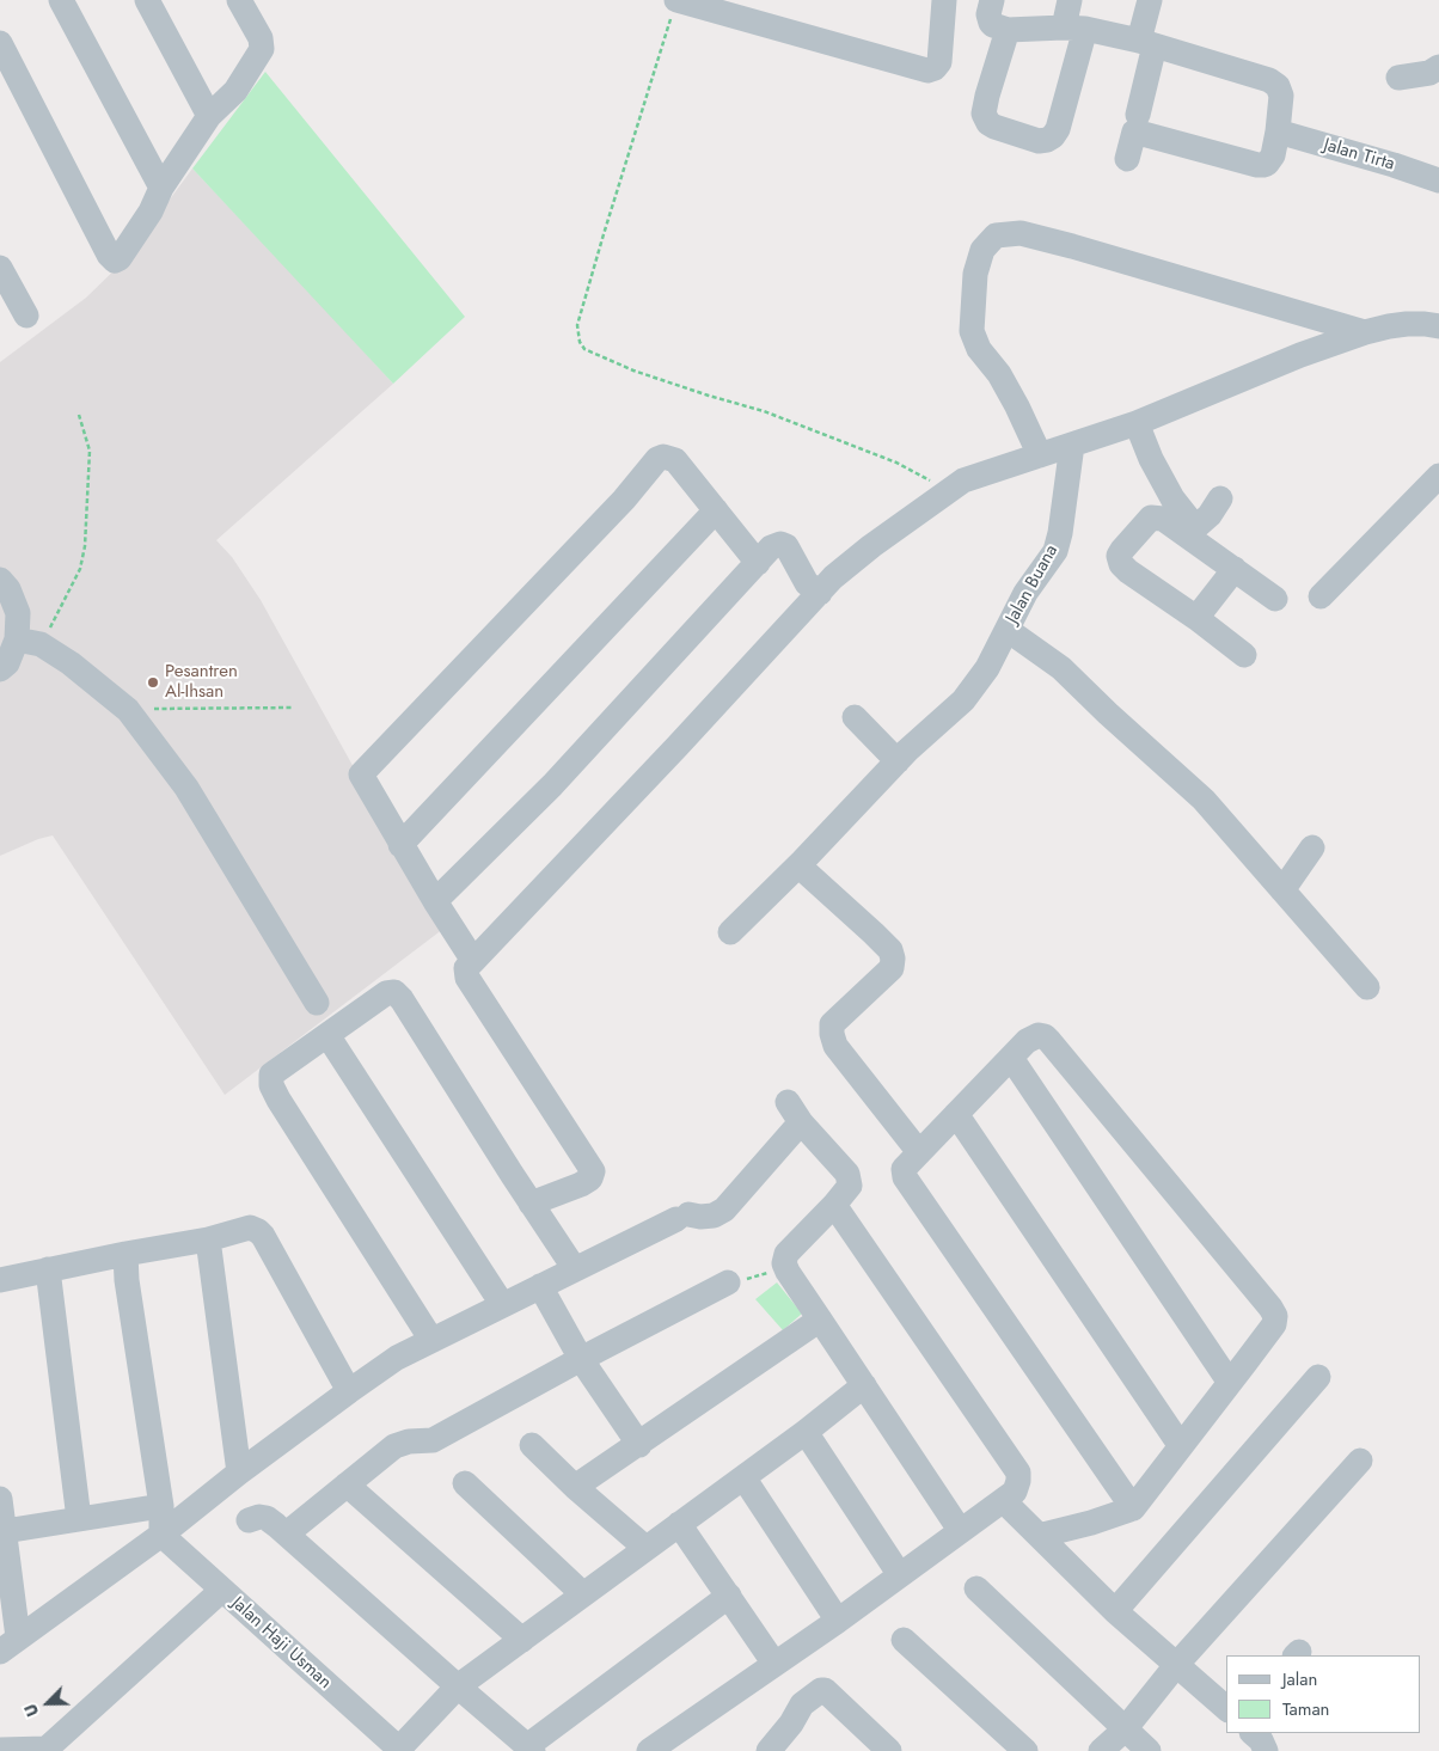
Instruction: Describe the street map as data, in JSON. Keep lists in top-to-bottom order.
{
  "streets": {
    "street": ["Jalan Tirta", "Jalan Buana", "Jalan Haji Usman"]
  },
  "places": ["Pesantren Al-Ihsan"],
  "legend": ["Jalan", "Taman"],
  "north": "bottom left"
}
